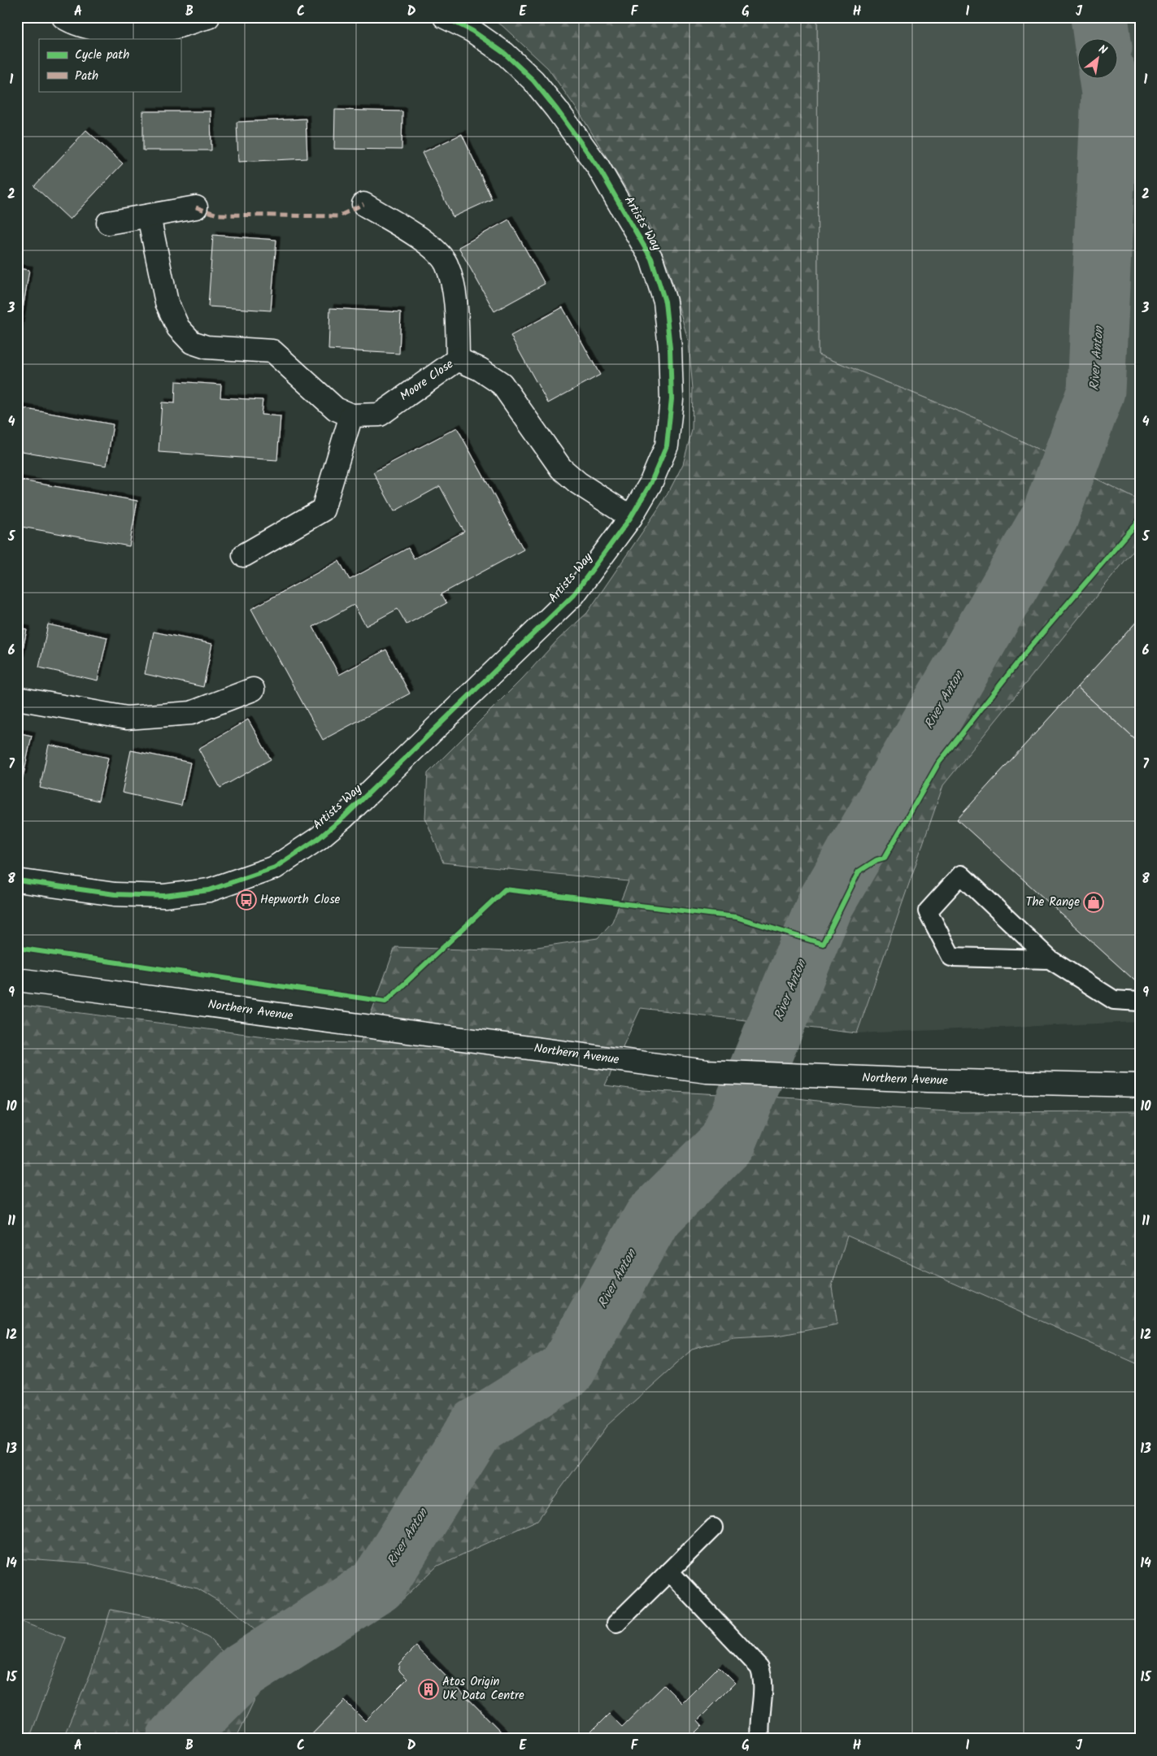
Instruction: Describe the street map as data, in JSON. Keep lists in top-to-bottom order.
{
  "streets": {
    "street": ["Artists Way", "Moore Close", "Northern Avenue"]
  },
  "crossings": [
    ["Artists Way", "Moore Close"]
  ],
  "water": ["River Anton"],
  "places": {
    "bus stop": ["Hepworth Close"],
    "shop": ["The Range"],
    "building": ["Atos Origin UK Data Centre"]
  },
  "legend": ["Cycle path", "Path"],
  "north": "top right",
  "grid": {
    "columns": [
      "A",
      "B",
      "C",
      "D",
      "E",
      "F",
      "G",
      "H",
      "I",
      "J"
    ],
    "rows": [
      "1",
      "2",
      "3",
      "4",
      "5",
      "6",
      "7",
      "8",
      "9",
      "10",
      "11",
      "12",
      "13",
      "14",
      "15"
    ]
  }
}
